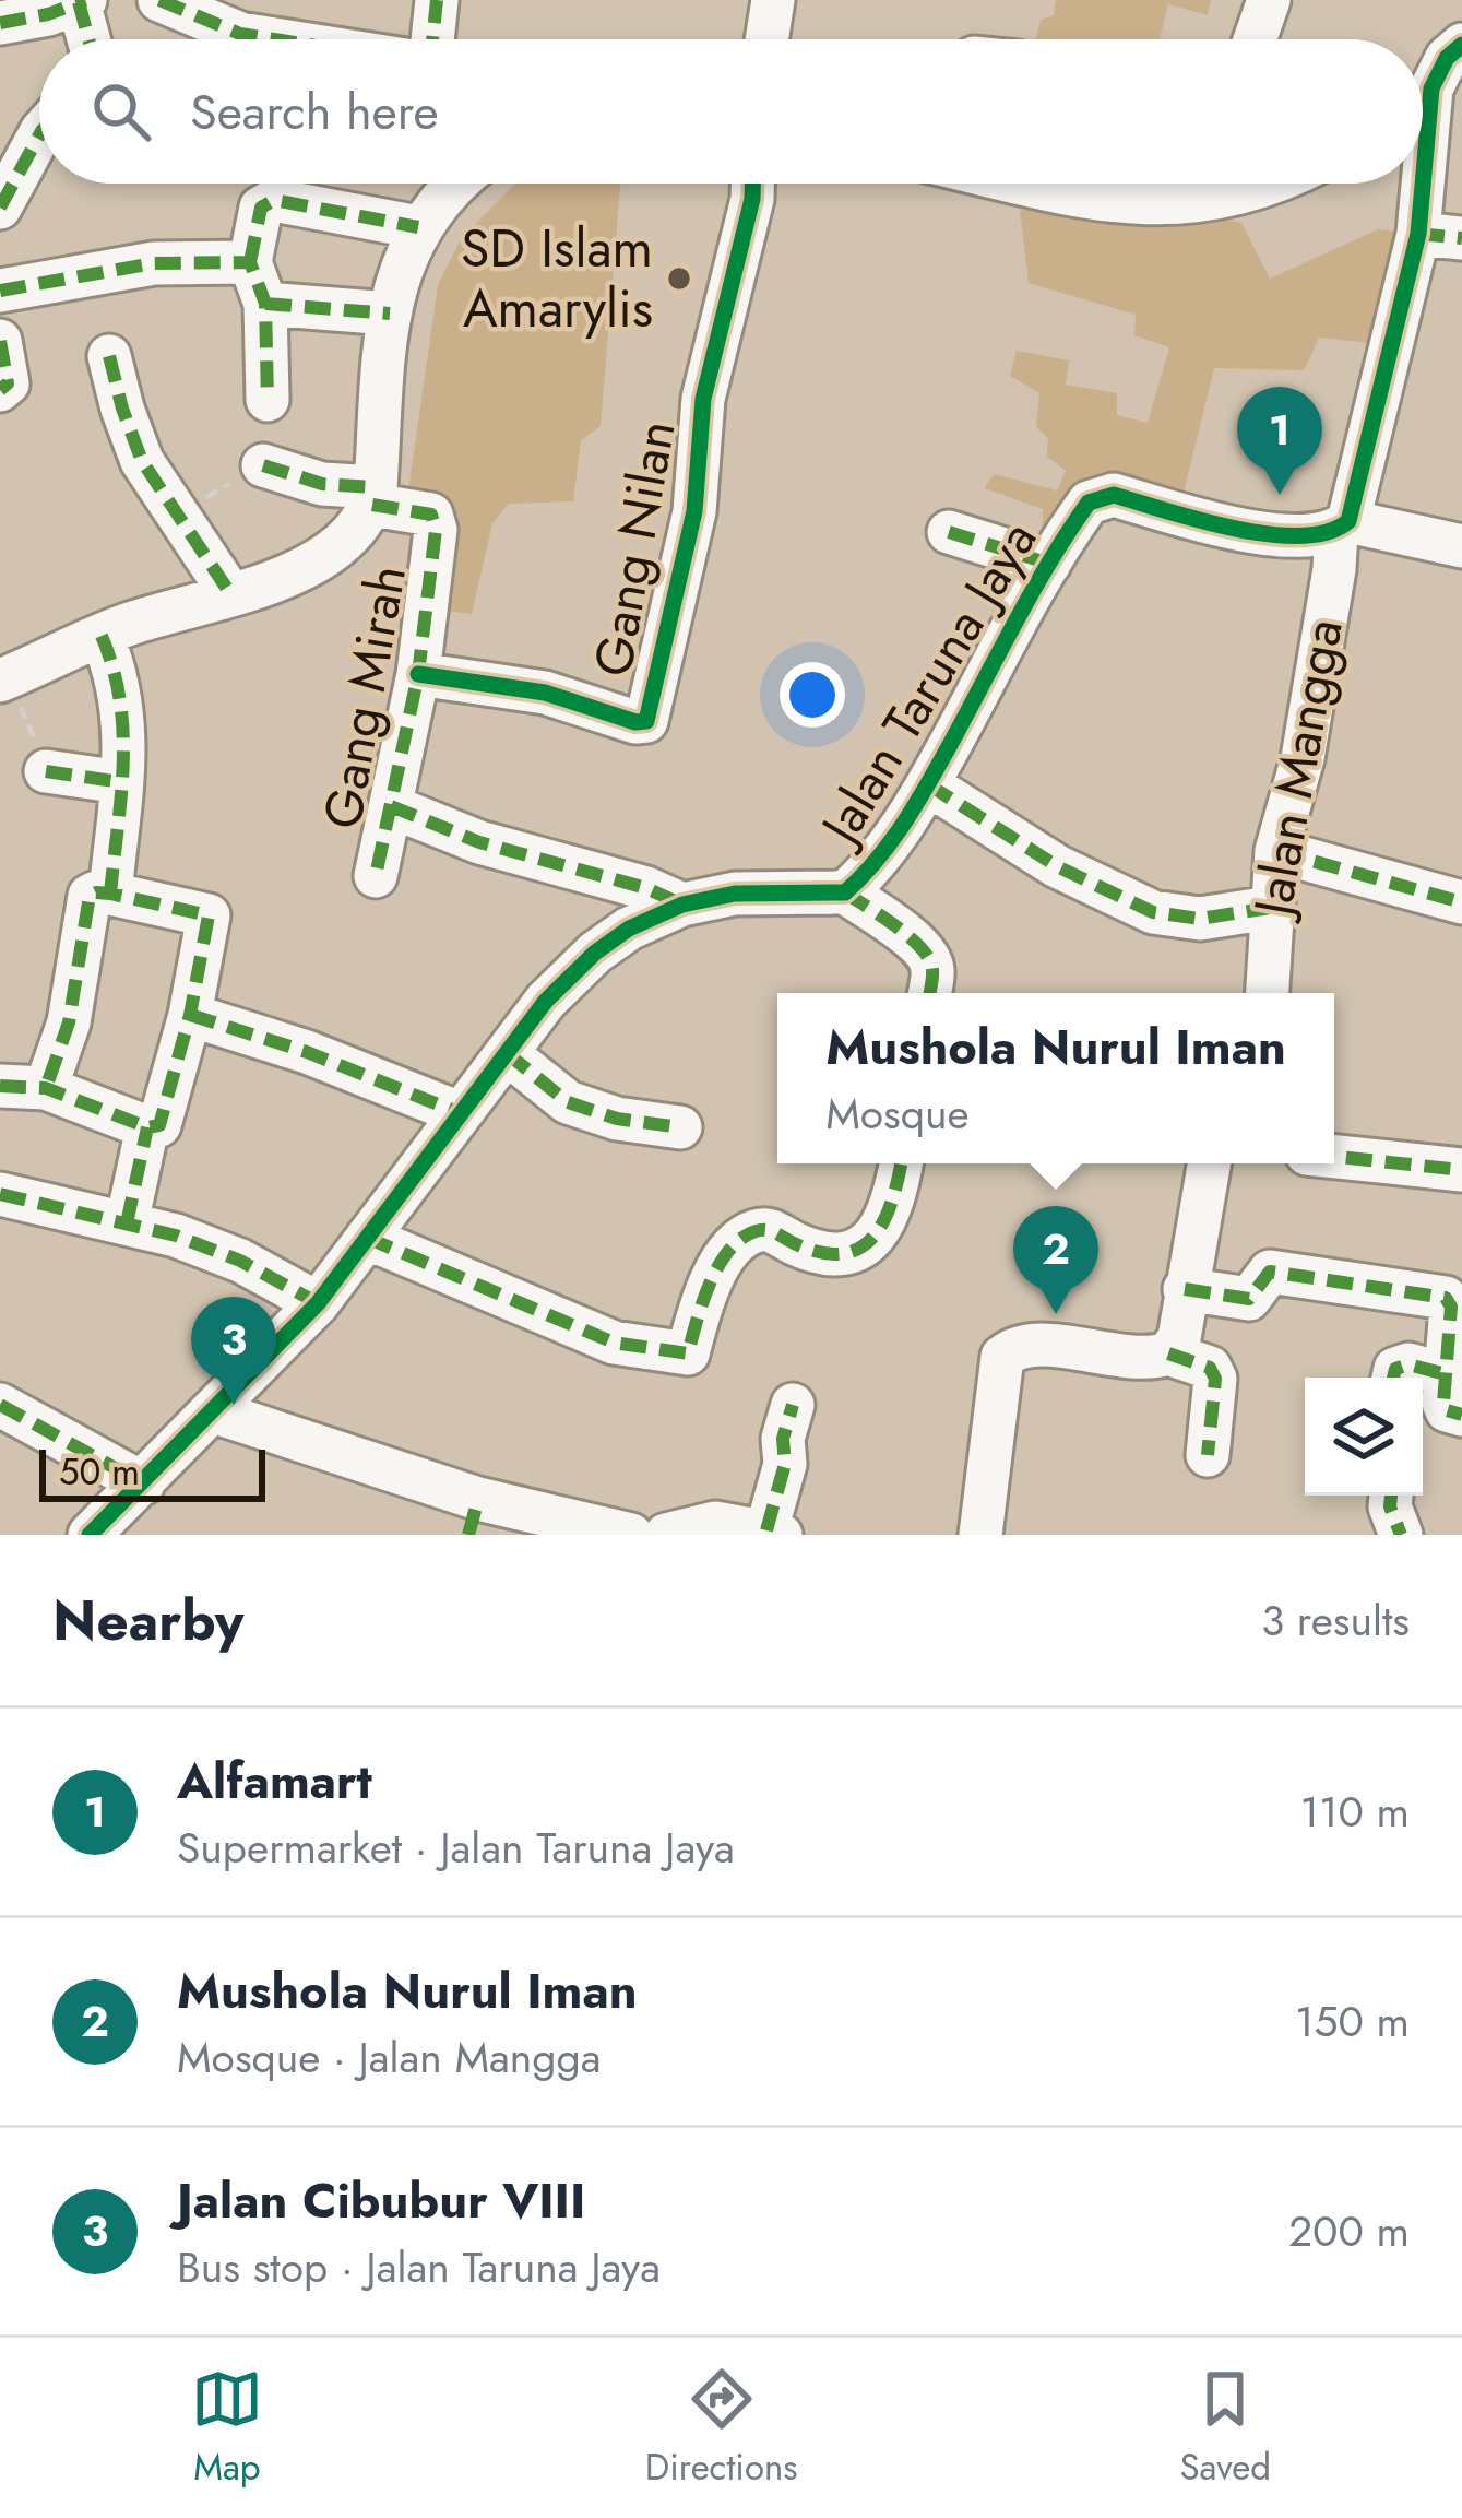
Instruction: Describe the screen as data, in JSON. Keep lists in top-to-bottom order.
{
  "streets": {
    "street": [
      "Gang Nilan",
      "Jalan Taruna Jaya",
      "Gang Mirah",
      "Jalan Mangga"
    ]
  },
  "crossings": [
    ["Gang Nilan", "Gang Mirah"],
    ["Jalan Taruna Jaya", "Gang Mirah"],
    ["Jalan Taruna Jaya", "Jalan Mangga"]
  ],
  "places": ["SD Islam Amarylis"],
  "scale_bar": "50 m",
  "page": {
    "search": "Search here",
    "pins": ["1", "2", "3"],
    "popup": ["Mushola Nurul Iman", "Mosque"],
    "scale": "50 m",
    "heading": ["Nearby", "3 results"],
    "list": [
      {
        "mark": "1",
        "name": "Alfamart",
        "note": "Supermarket · Jalan Taruna Jaya",
        "value": "110 m"
      },
      {
        "mark": "2",
        "name": "Mushola Nurul Iman",
        "note": "Mosque · Jalan Mangga",
        "value": "150 m"
      },
      {
        "mark": "3",
        "name": "Jalan Cibubur VIII",
        "note": "Bus stop · Jalan Taruna Jaya",
        "value": "200 m"
      }
    ],
    "nav": ["Map", "Directions", "Saved"]
  }
}
